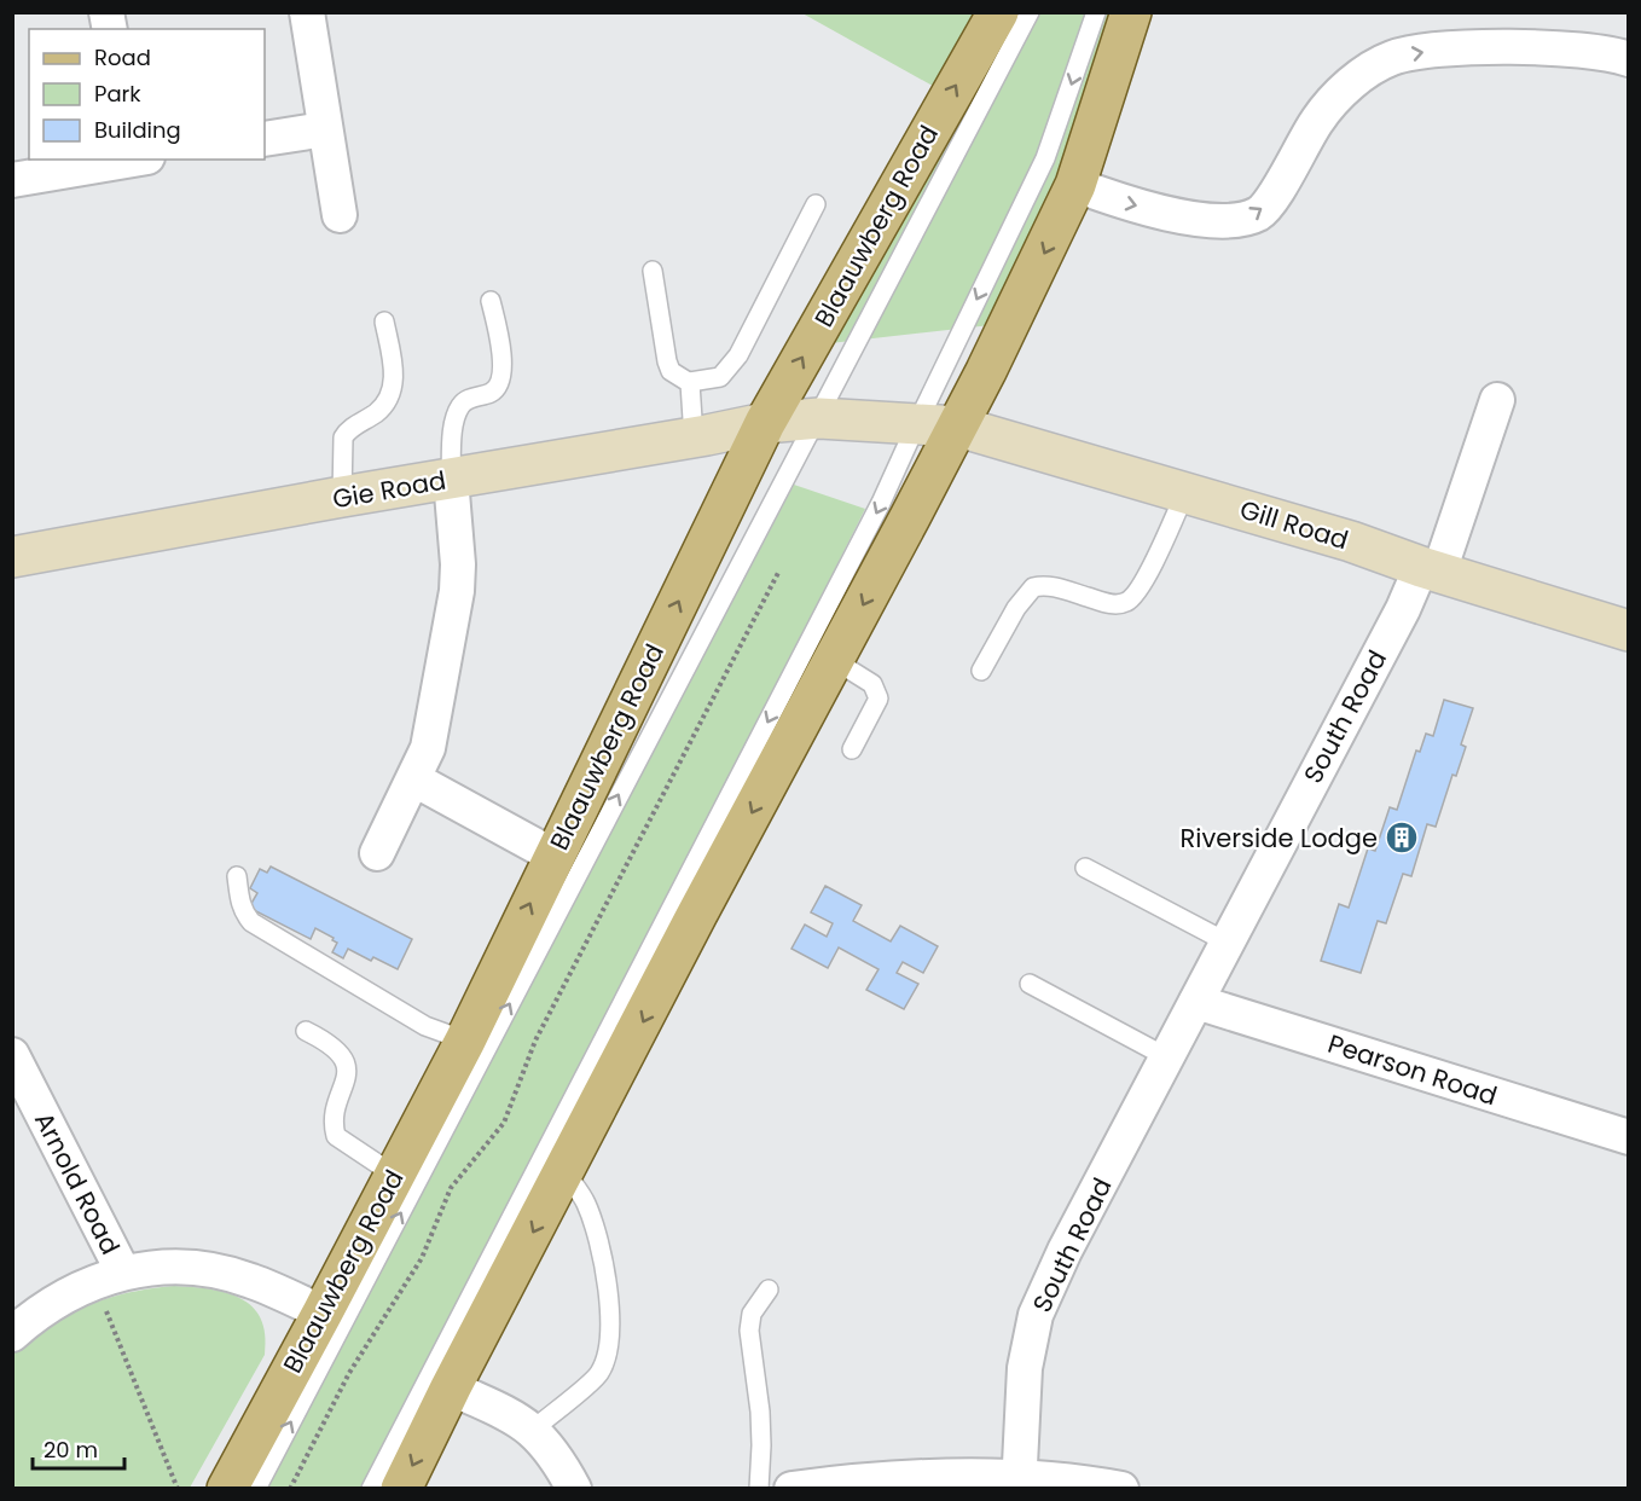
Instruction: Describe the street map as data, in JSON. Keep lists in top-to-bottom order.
{
  "streets": {
    "main road": ["Blaauwberg Road"],
    "street": [
      "Gie Road",
      "Gill Road",
      "South Road",
      "Pearson Road",
      "Arnold Road"
    ]
  },
  "crossings": [
    ["Blaauwberg Road", "Gie Road"],
    ["Gie Road", "Gill Road"],
    ["Gill Road", "South Road"],
    ["South Road", "Pearson Road"]
  ],
  "places": {
    "building": ["Riverside Lodge"]
  },
  "legend": ["Road", "Park", "Building"],
  "scale_bar": "20 m"
}
